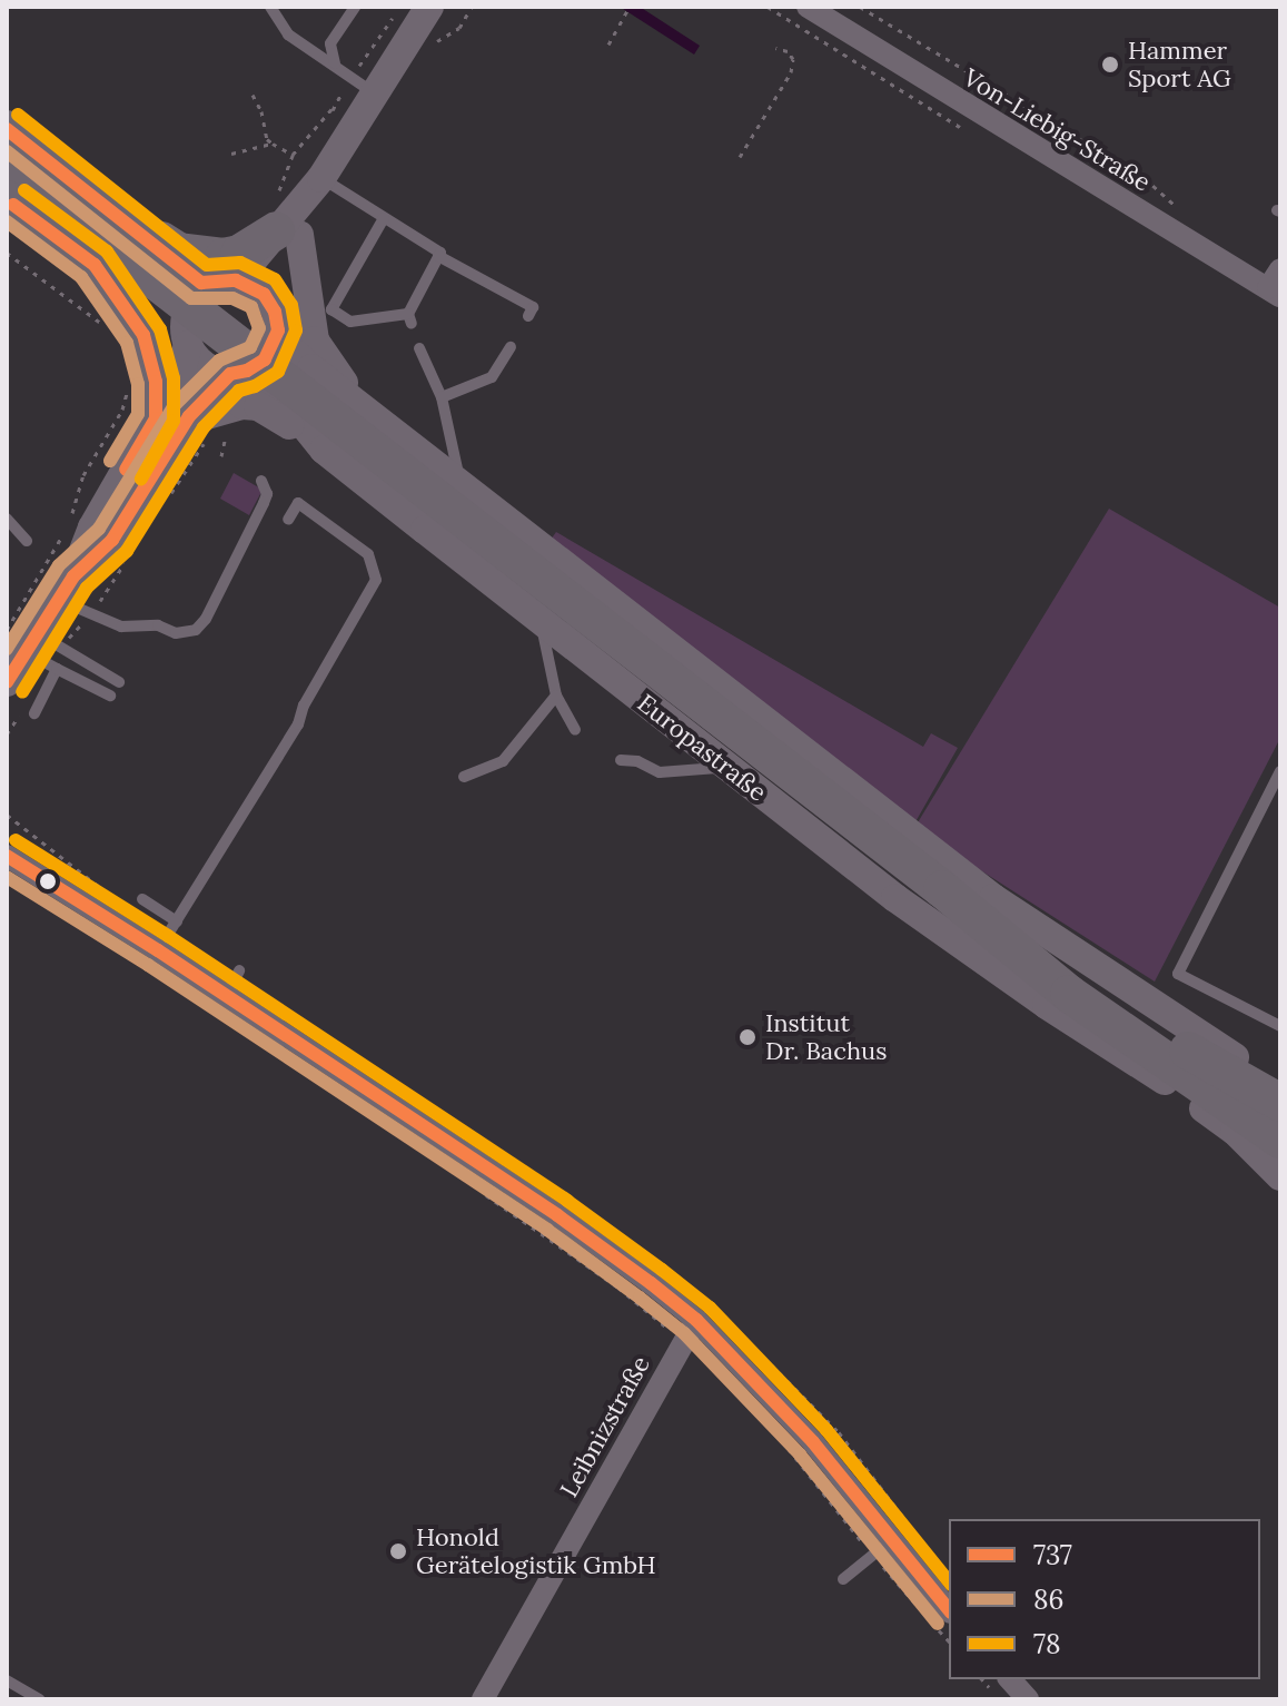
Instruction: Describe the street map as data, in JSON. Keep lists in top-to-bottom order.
{
  "streets": {
    "highway": ["Europastraße"],
    "street": ["Von-Liebig-Straße", "Leibnizstraße"]
  },
  "places": ["Hammer Sport AG", "Institut Dr. Bachus", "Honold Gerätelogistik GmbH"],
  "lines": ["transit line 78", "transit line 737", "transit line 86"],
  "legend": ["737", "86", "78"]
}
